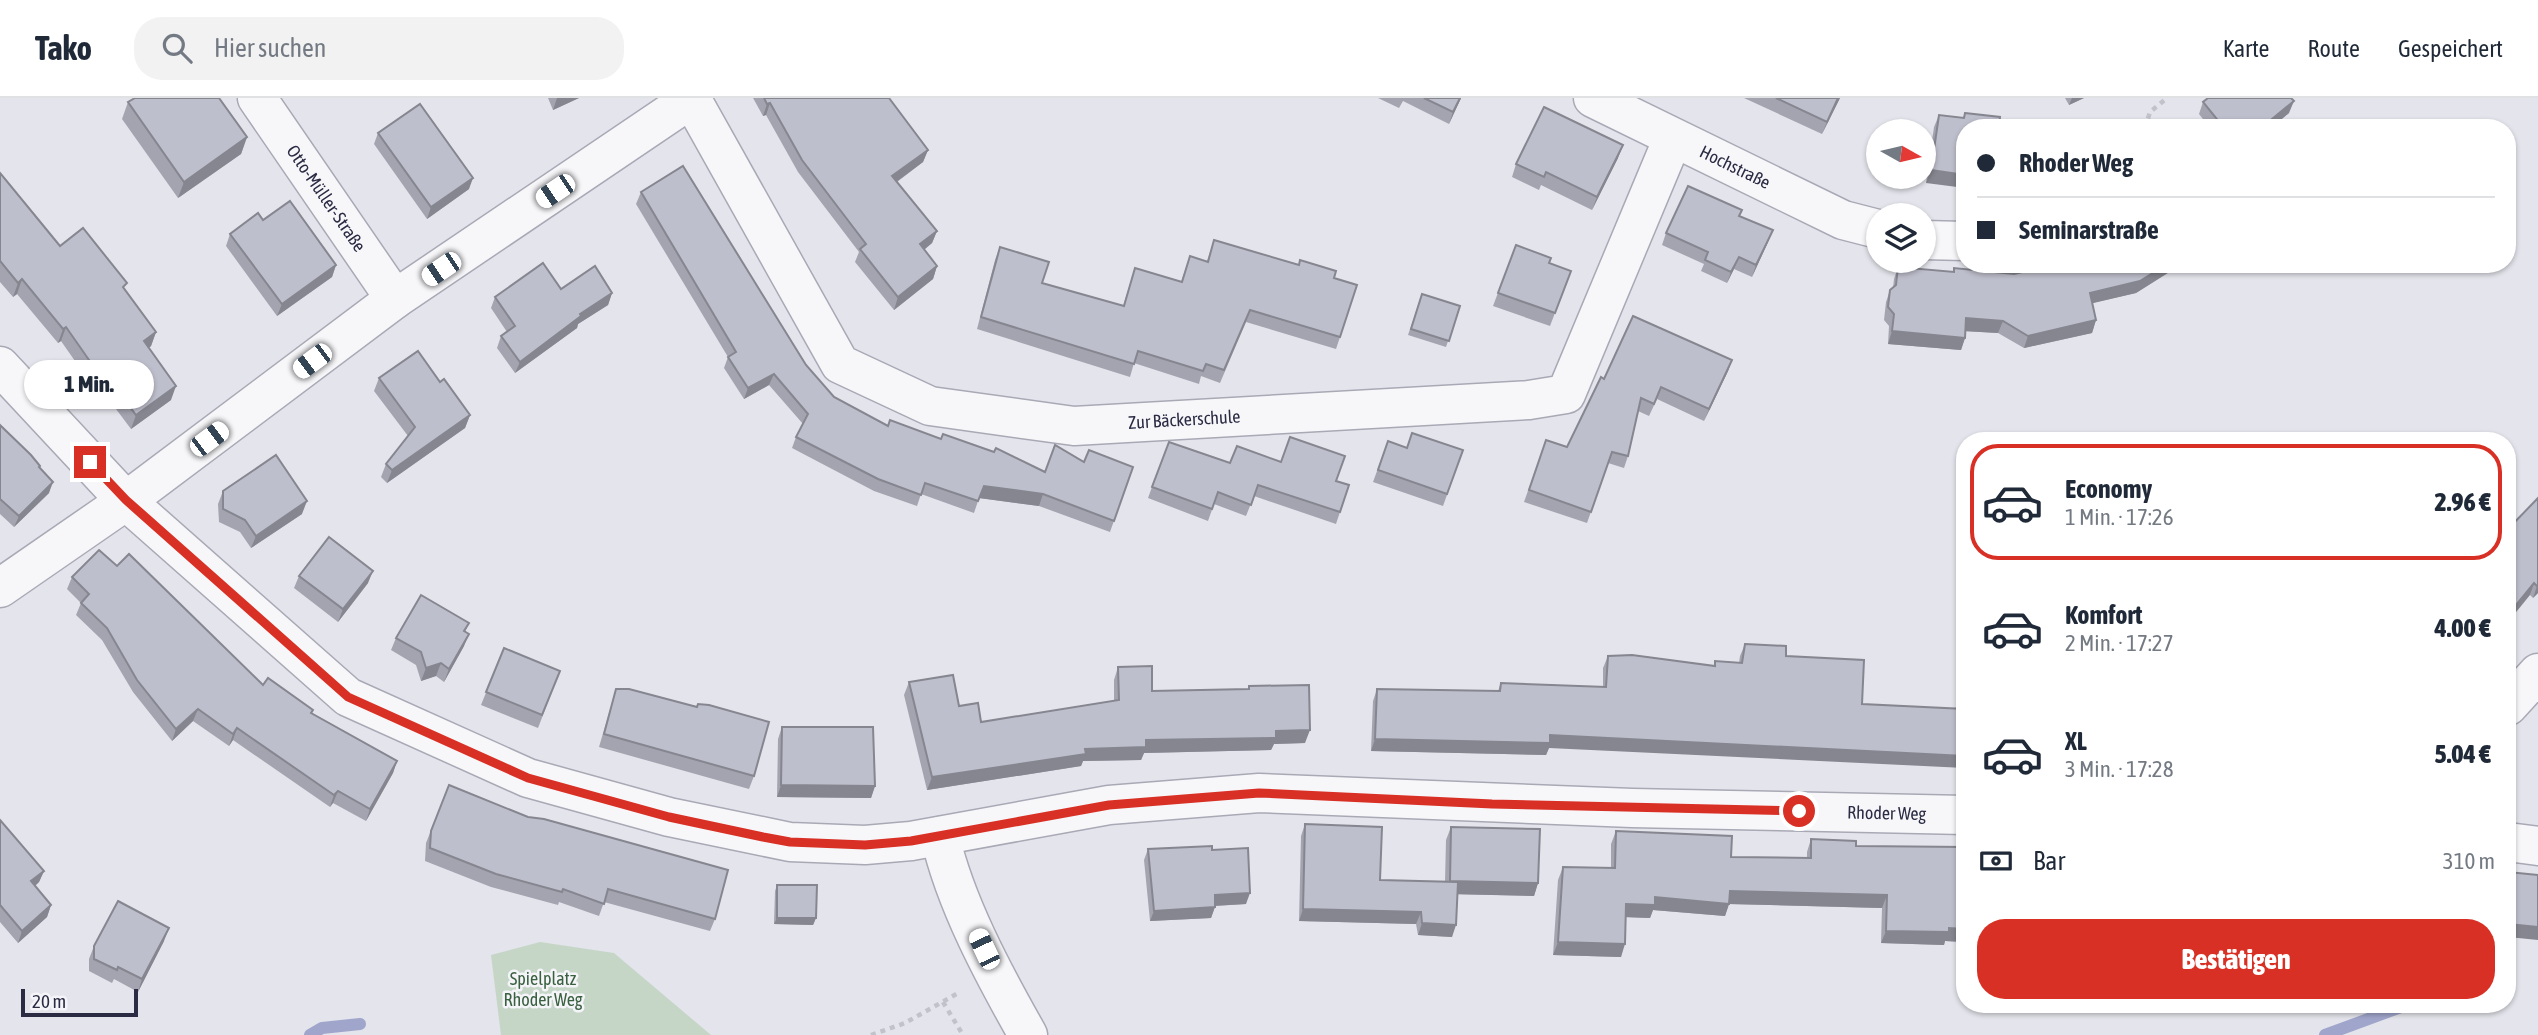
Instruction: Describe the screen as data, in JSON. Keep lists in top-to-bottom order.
{
  "streets": {
    "street": [
      "Hochstraße",
      "Otto-Müller-Straße",
      "Zur Bäckerschule",
      "Rhoder Weg"
    ]
  },
  "crossings": [
    ["Hochstraße", "Zur Bäckerschule"]
  ],
  "parks": ["Spielplatz Rhoder Weg"],
  "scale_bar": "20 m",
  "north": "right",
  "page": {
    "header": "Tako",
    "search": "Hier suchen",
    "nav": ["Karte", "Route", "Gespeichert"],
    "banner": ["Rhoder Weg", "Seminarstraße"],
    "bubble": "1 Min.",
    "list": [
      {
        "name": "Economy",
        "note": "1 Min. · 17:26",
        "value": "2.96 €"
      },
      {
        "name": "Komfort",
        "note": "2 Min. · 17:27",
        "value": "4.00 €"
      },
      {
        "name": "XL",
        "note": "3 Min. · 17:28",
        "value": "5.04 €"
      }
    ],
    "pay": ["Bar", "310 m"],
    "buttons": "Bestätigen",
    "scale": "20 m"
  }
}
